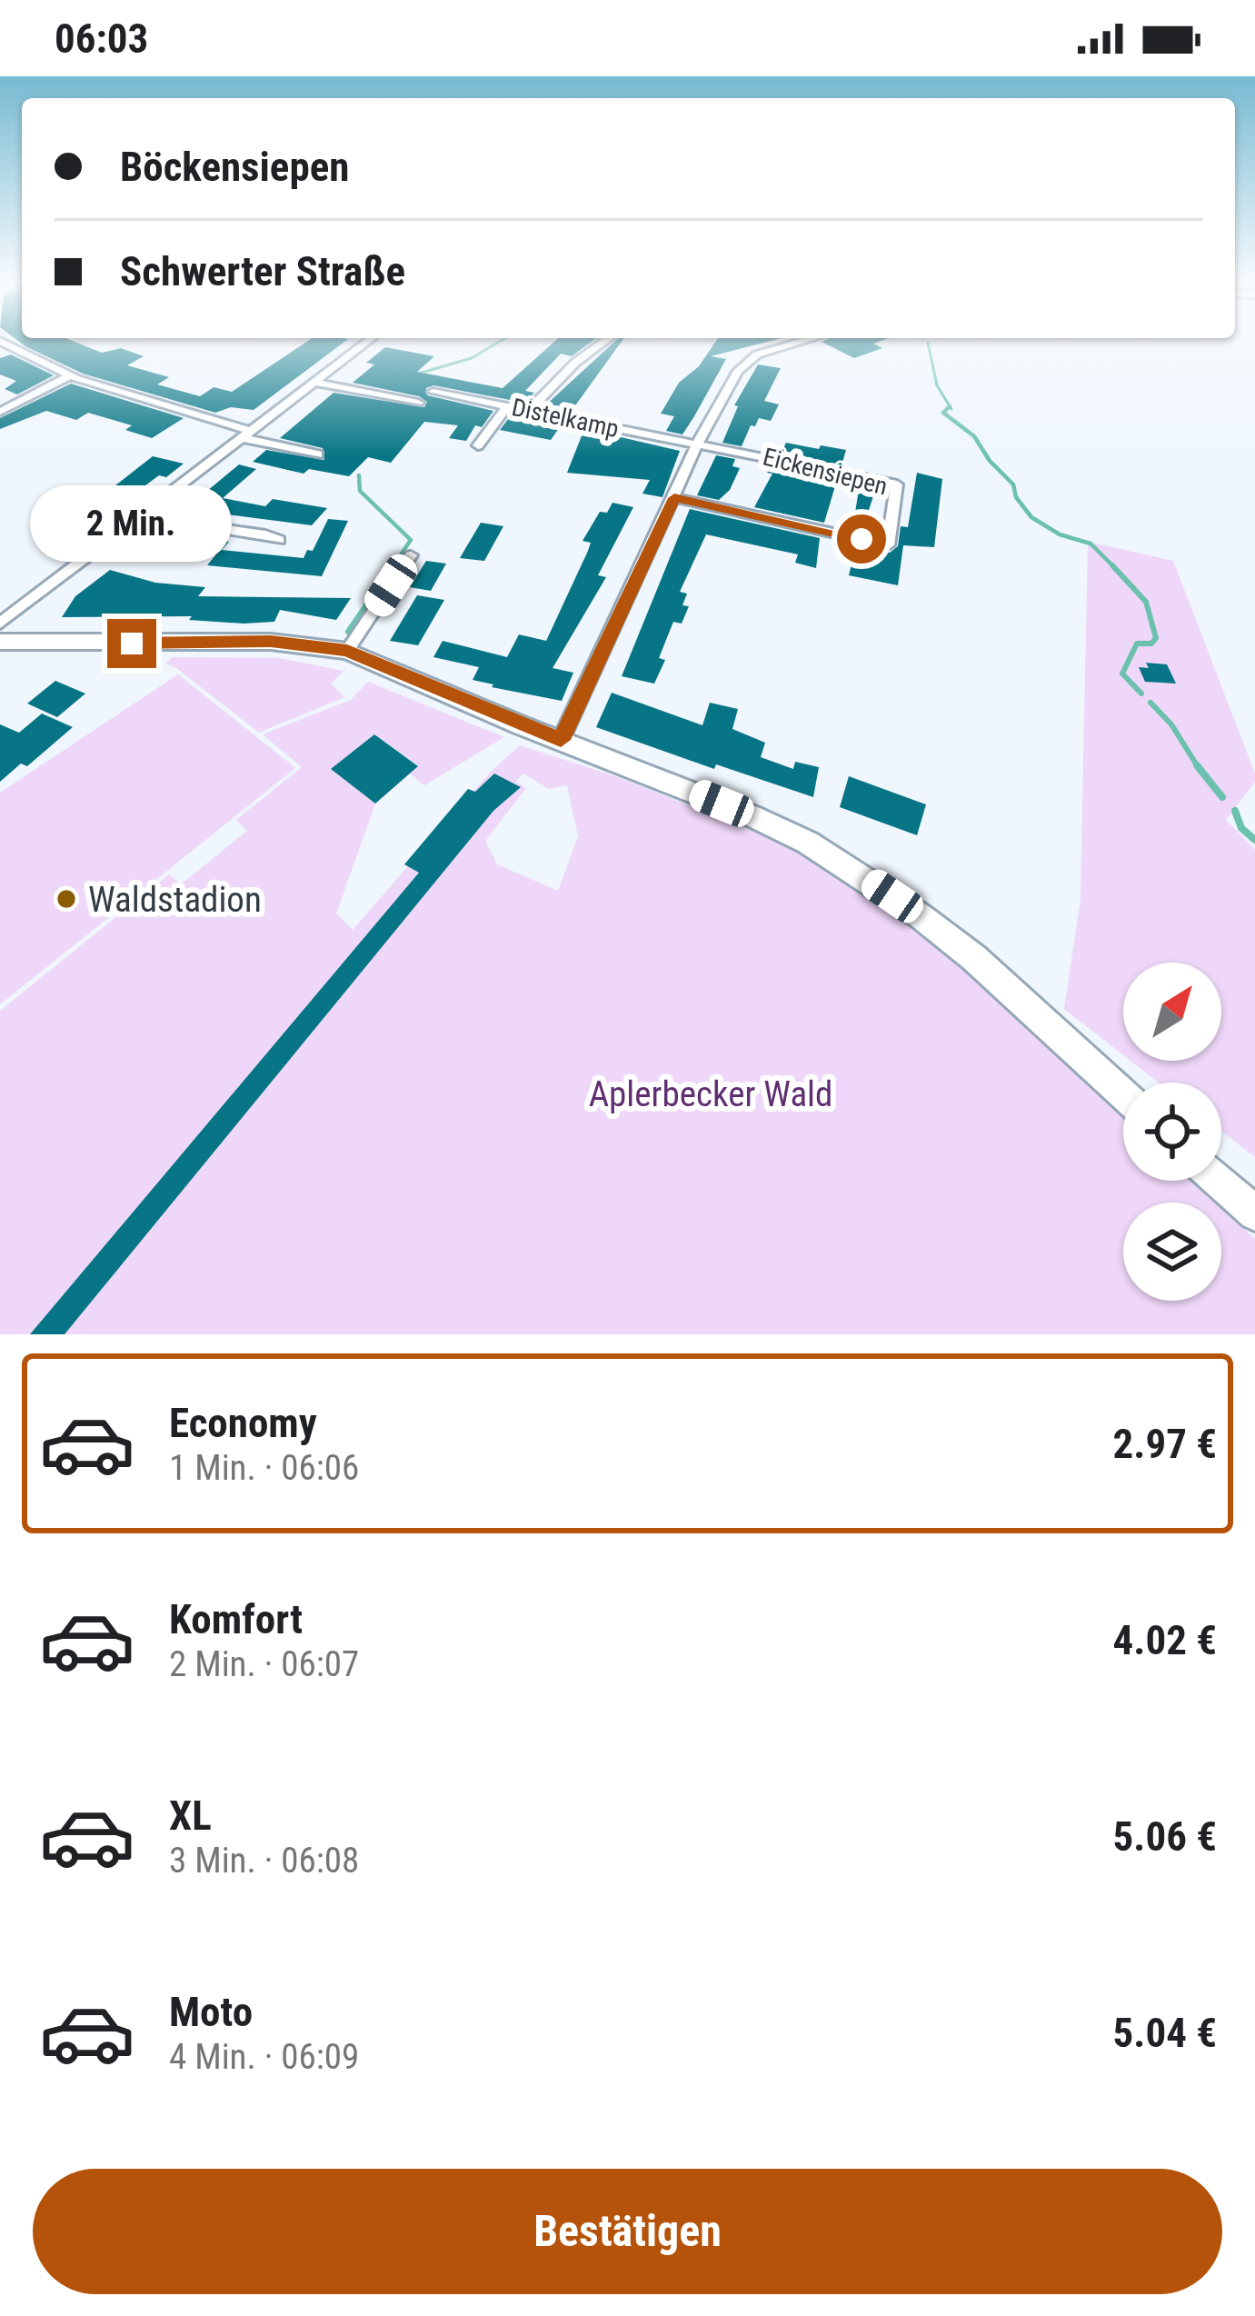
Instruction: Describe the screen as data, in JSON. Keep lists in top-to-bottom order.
{
  "streets": {
    "street": ["Distelkamp", "Eickensiepen"]
  },
  "crossings": [
    ["Distelkamp", "Eickensiepen"]
  ],
  "parks": ["Aplerbecker Wald"],
  "places": ["Waldstadion"],
  "north": "top right",
  "page": {
    "status": "06:03",
    "banner": ["Böckensiepen", "Schwerter Straße"],
    "bubble": "2 Min.",
    "list": [
      {
        "name": "Economy",
        "note": "1 Min. · 06:06",
        "value": "2.97 €"
      },
      {
        "name": "Komfort",
        "note": "2 Min. · 06:07",
        "value": "4.02 €"
      },
      {
        "name": "XL",
        "note": "3 Min. · 06:08",
        "value": "5.06 €"
      },
      {
        "name": "Moto",
        "note": "4 Min. · 06:09",
        "value": "5.04 €"
      }
    ],
    "buttons": "Bestätigen"
  }
}
